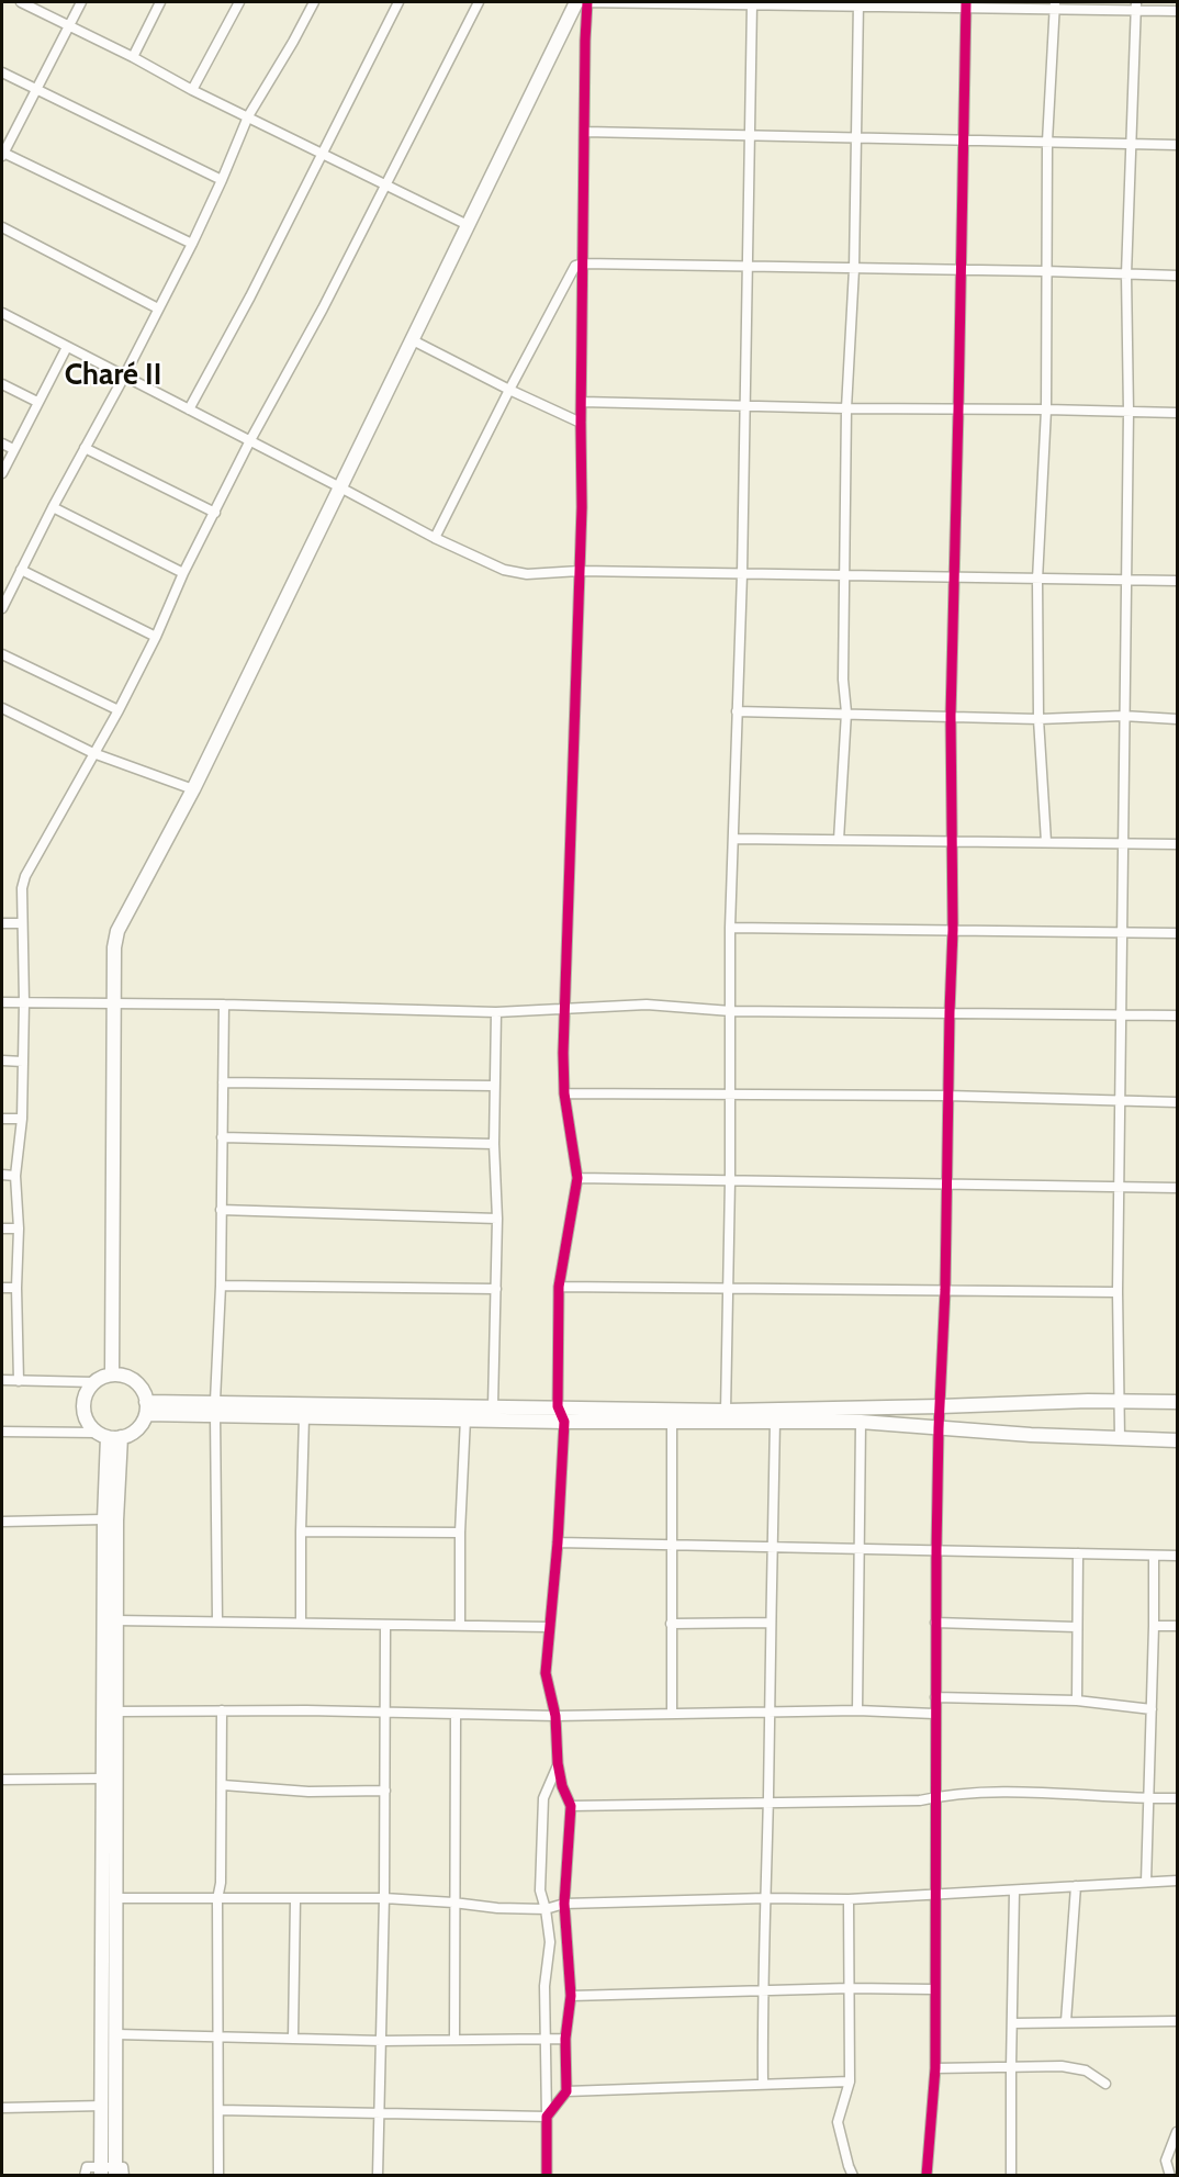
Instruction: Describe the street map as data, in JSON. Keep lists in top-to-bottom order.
{
  "districts": ["Charé II"]
}
